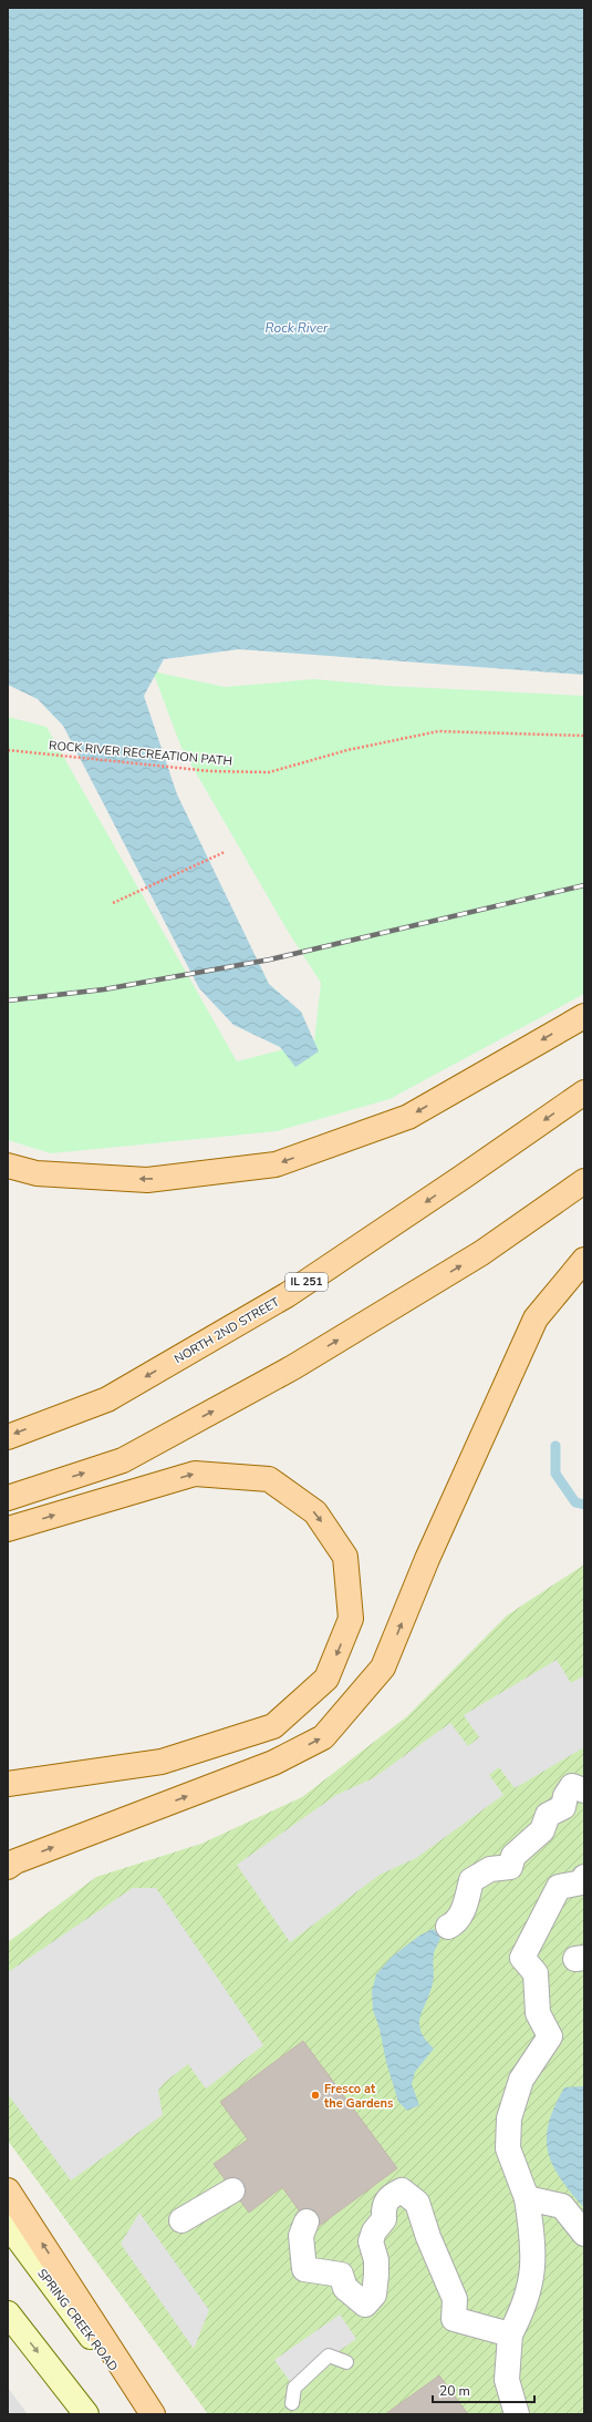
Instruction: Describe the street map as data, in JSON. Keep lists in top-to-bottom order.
{
  "streets": {
    "main road": ["IL 251", "NORTH 2ND STREET", "SPRING CREEK ROAD"],
    "path": ["ROCK RIVER RECREATION PATH"]
  },
  "water": ["Rock River"],
  "places": ["Fresco at the Gardens"],
  "scale_bar": "20 m"
}
